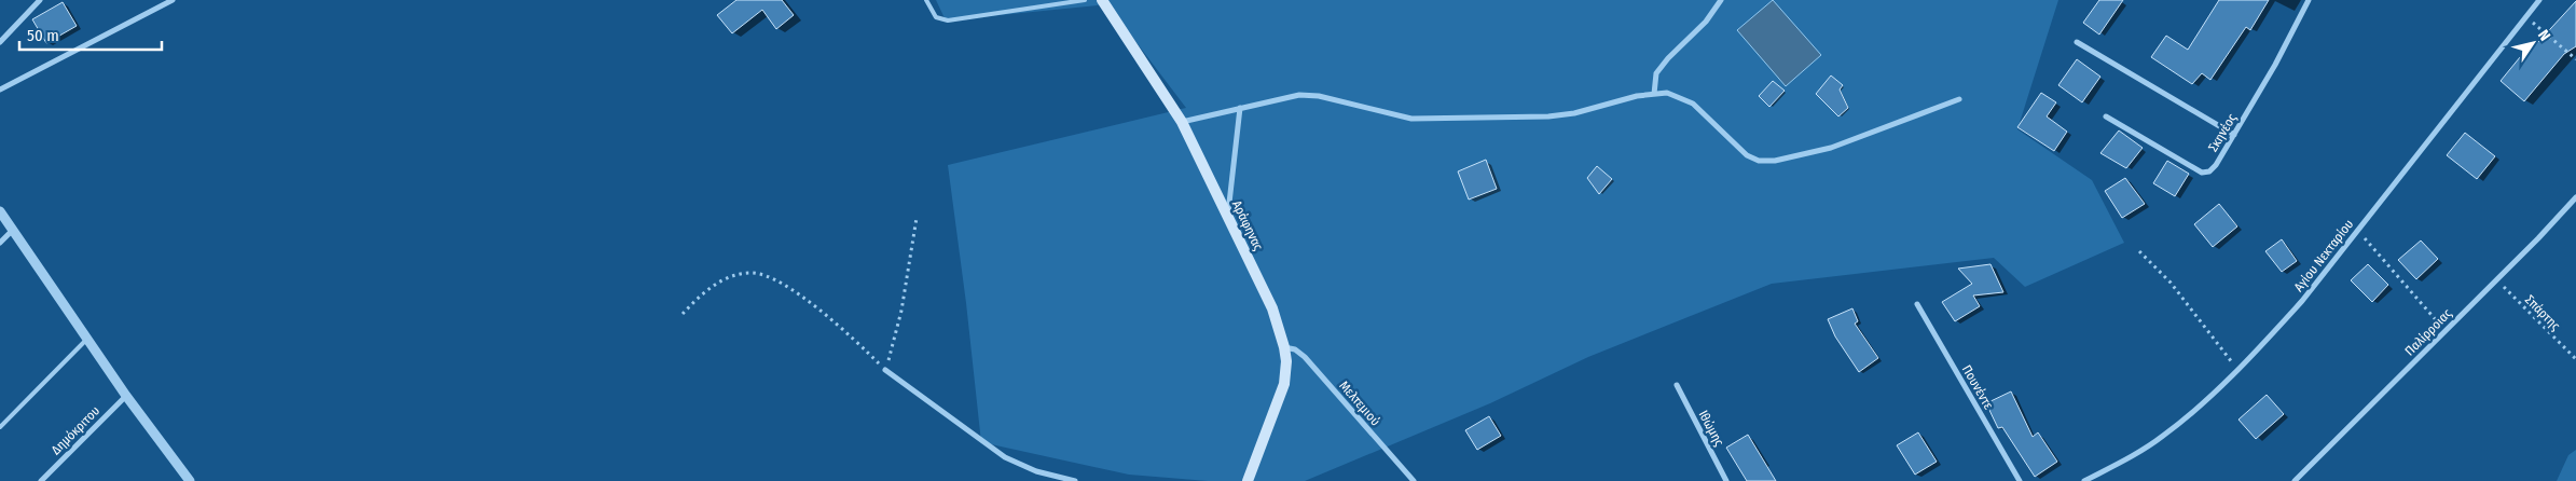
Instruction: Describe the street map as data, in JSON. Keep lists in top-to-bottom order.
{
  "streets": {
    "main road": ["Αράφηνας"],
    "street": [
      "Σκηνέος",
      "Αγίου Νεκταρίου",
      "Παλίρροιας",
      "Πουνέντε",
      "Μελτεμιού",
      "Ιθώμης",
      "Δημόκριτου"
    ],
    "path": ["Σπάρτης"]
  },
  "crossings": [
    ["Αράφηνας", "Μελτεμιού"],
    ["Σπάρτης", "Παλίρροιας"]
  ],
  "scale_bar": "50 m",
  "north": "top right"
}
